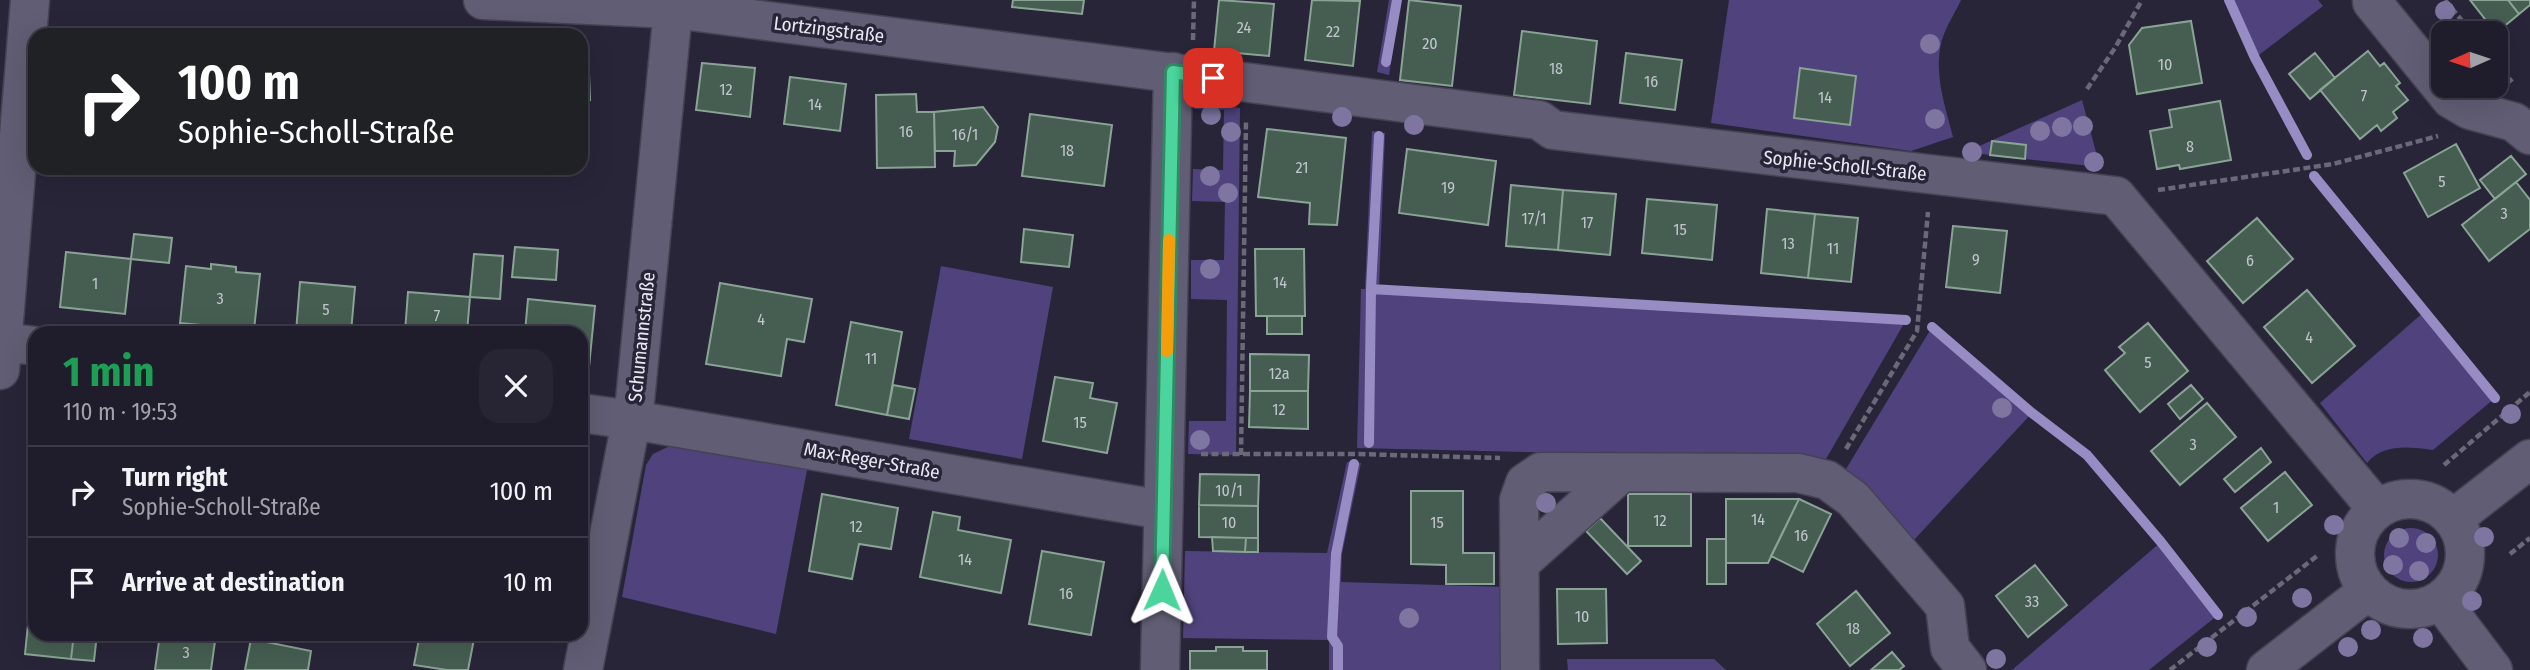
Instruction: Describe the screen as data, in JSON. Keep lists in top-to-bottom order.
{
  "streets": {
    "street": [
      "Lortzingstraße",
      "Sophie-Scholl-Straße",
      "Schumannstraße",
      "Max-Reger-Straße"
    ]
  },
  "crossings": [
    ["Lortzingstraße", "Sophie-Scholl-Straße"],
    ["Lortzingstraße", "Schumannstraße"],
    ["Schumannstraße", "Max-Reger-Straße"]
  ],
  "house_numbers": [
    "24",
    "22",
    "20",
    "10",
    "18",
    "16",
    "12",
    "7",
    "14",
    "14",
    "16",
    "16/1",
    "8",
    "18",
    "21",
    "5",
    "19",
    "3",
    "17/1",
    "17",
    "15",
    "13",
    "11",
    "9",
    "6",
    "14",
    "1",
    "3",
    "5",
    "7",
    "4",
    "4",
    "11",
    "5",
    "12a",
    "12",
    "15",
    "3",
    "10/1",
    "1",
    "14",
    "12",
    "10",
    "15",
    "12",
    "16",
    "14",
    "16",
    "33",
    "10",
    "18",
    "3"
  ],
  "north": "left",
  "page": {
    "turn": ["100 m", "Sophie-Scholl-Straße"],
    "heading": ["1 min", "110 m · 19:53"],
    "list": [
      {
        "name": "Turn right",
        "note": "Sophie-Scholl-Straße",
        "value": "100 m"
      },
      {
        "name": "Arrive at destination",
        "value": "10 m"
      }
    ]
  }
}
